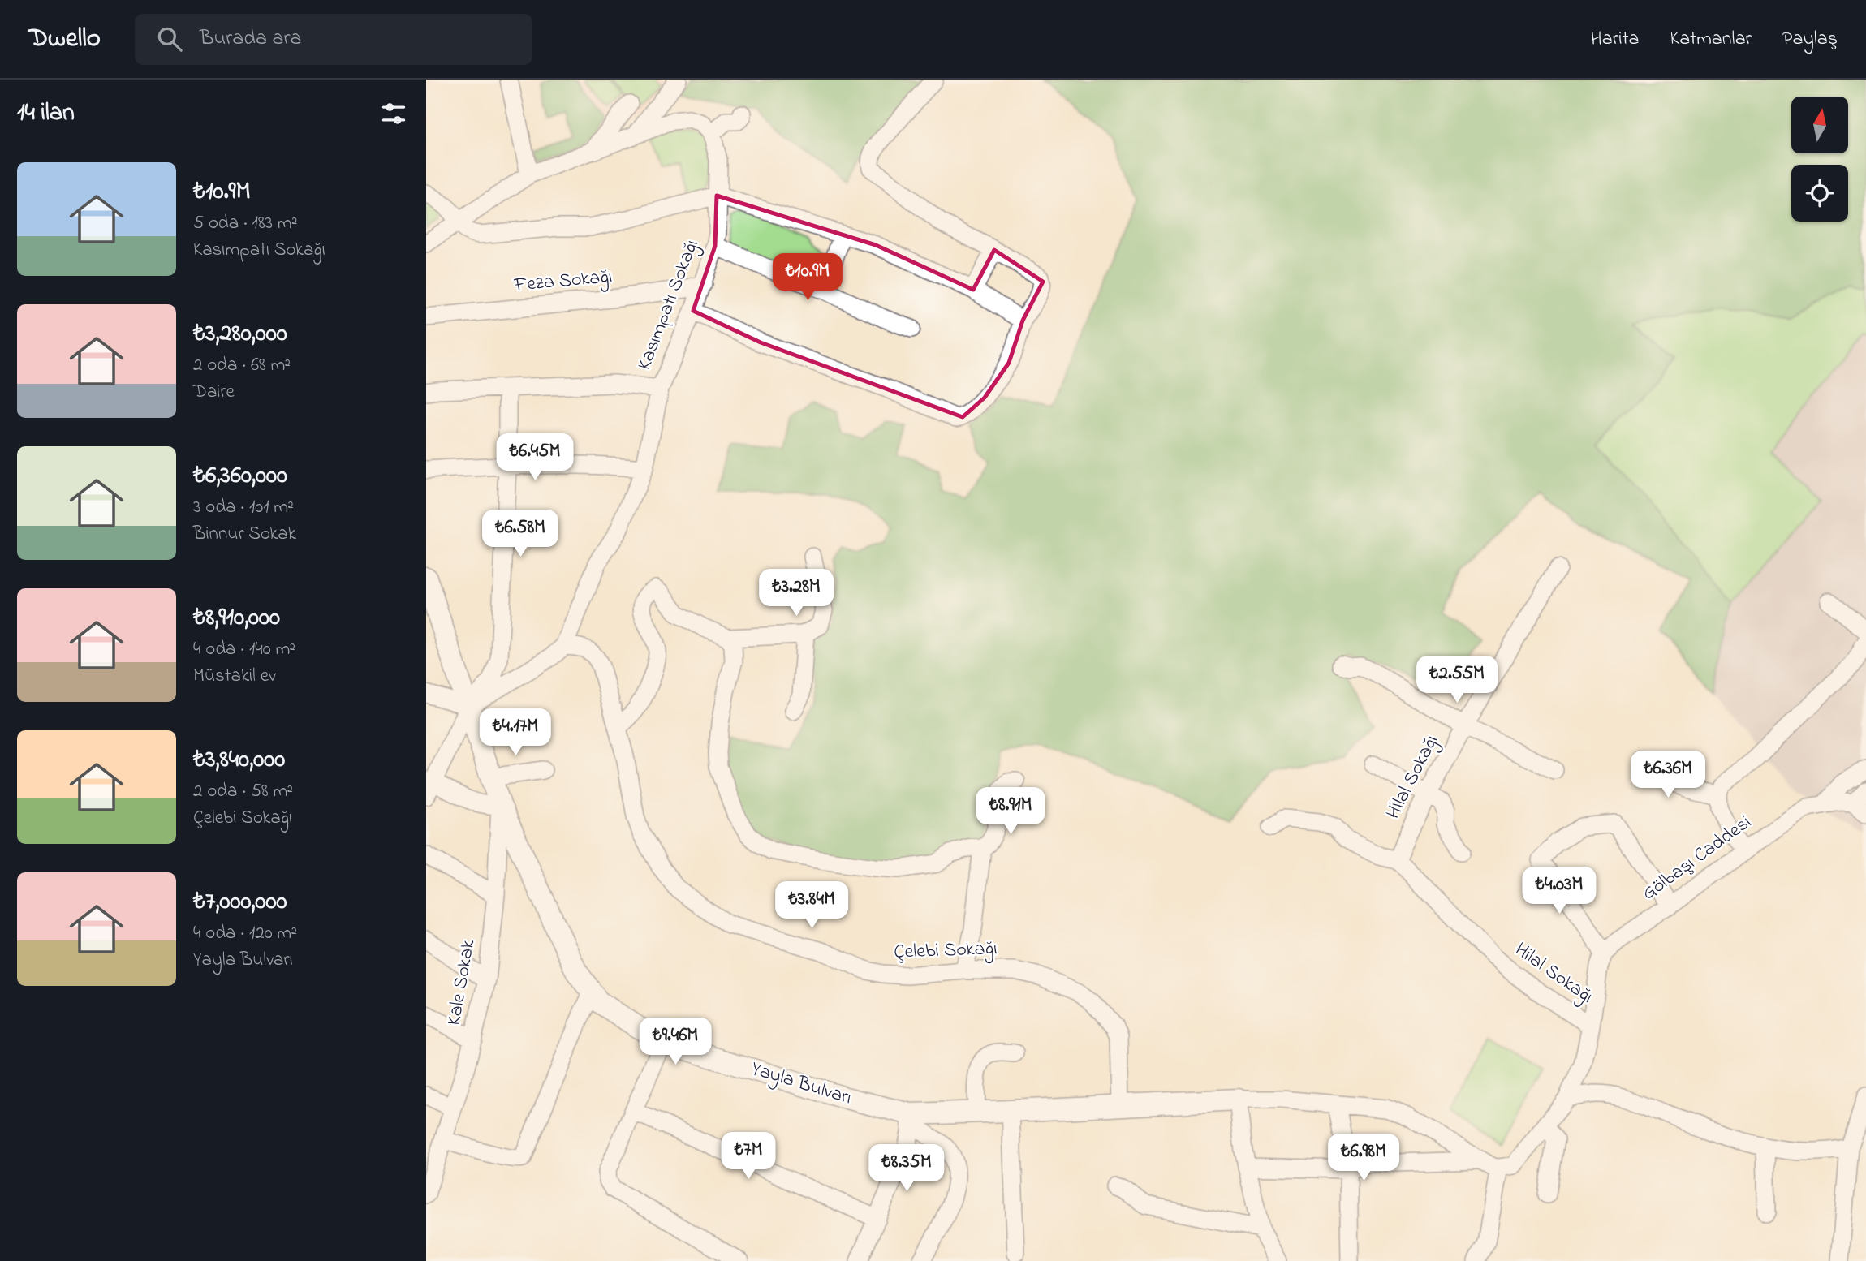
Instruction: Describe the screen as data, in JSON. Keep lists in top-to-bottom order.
{
  "streets": {
    "main road": ["Yayla Bulvarı"],
    "street": [
      "Feza Sokağı",
      "Kasımpatı Sokağı",
      "Hİlal Sokağı",
      "Gölbaşı Caddesi",
      "Çelebi Sokağı",
      "Hilal Sokağı",
      "Kale Sokak"
    ]
  },
  "crossings": [
    ["Feza Sokağı", "Kasımpatı Sokağı"],
    ["Kasımpatı Sokağı", "Çelebi Sokağı"],
    ["Hİlal Sokağı", "Hilal Sokağı"],
    ["Çelebi Sokağı", "Yayla Bulvarı"],
    ["Kale Sokak", "Yayla Bulvarı"]
  ],
  "north": "top",
  "page": {
    "header": "Dwello",
    "search": "Burada ara",
    "nav": ["Harita", "Katmanlar", "Paylaş"],
    "heading": "14 ilan",
    "list": [
      {
        "name": "₺10.9M",
        "note": "5 oda · 183 m² · Kasımpatı Sokağı"
      },
      {
        "name": "₺3,280,000",
        "note": "2 oda · 68 m² · Daire"
      },
      {
        "name": "₺6,360,000",
        "note": "3 oda · 101 m² · Binnur Sokak"
      },
      {
        "name": "₺8,910,000",
        "note": "4 oda · 140 m² · Müstakil ev"
      },
      {
        "name": "₺3,840,000",
        "note": "2 oda · 58 m² · Çelebi Sokağı"
      },
      {
        "name": "₺7,000,000",
        "note": "4 oda · 120 m² · Yayla Bulvarı"
      }
    ],
    "price": [
      "₺10.9M",
      "₺6.45M",
      "₺6.58M",
      "₺3.28M",
      "₺2.55M",
      "₺4.17M",
      "₺6.36M",
      "₺8.91M",
      "₺4.03M",
      "₺3.84M",
      "₺9.46M",
      "₺7M",
      "₺6.98M",
      "₺8.35M"
    ]
  }
}
